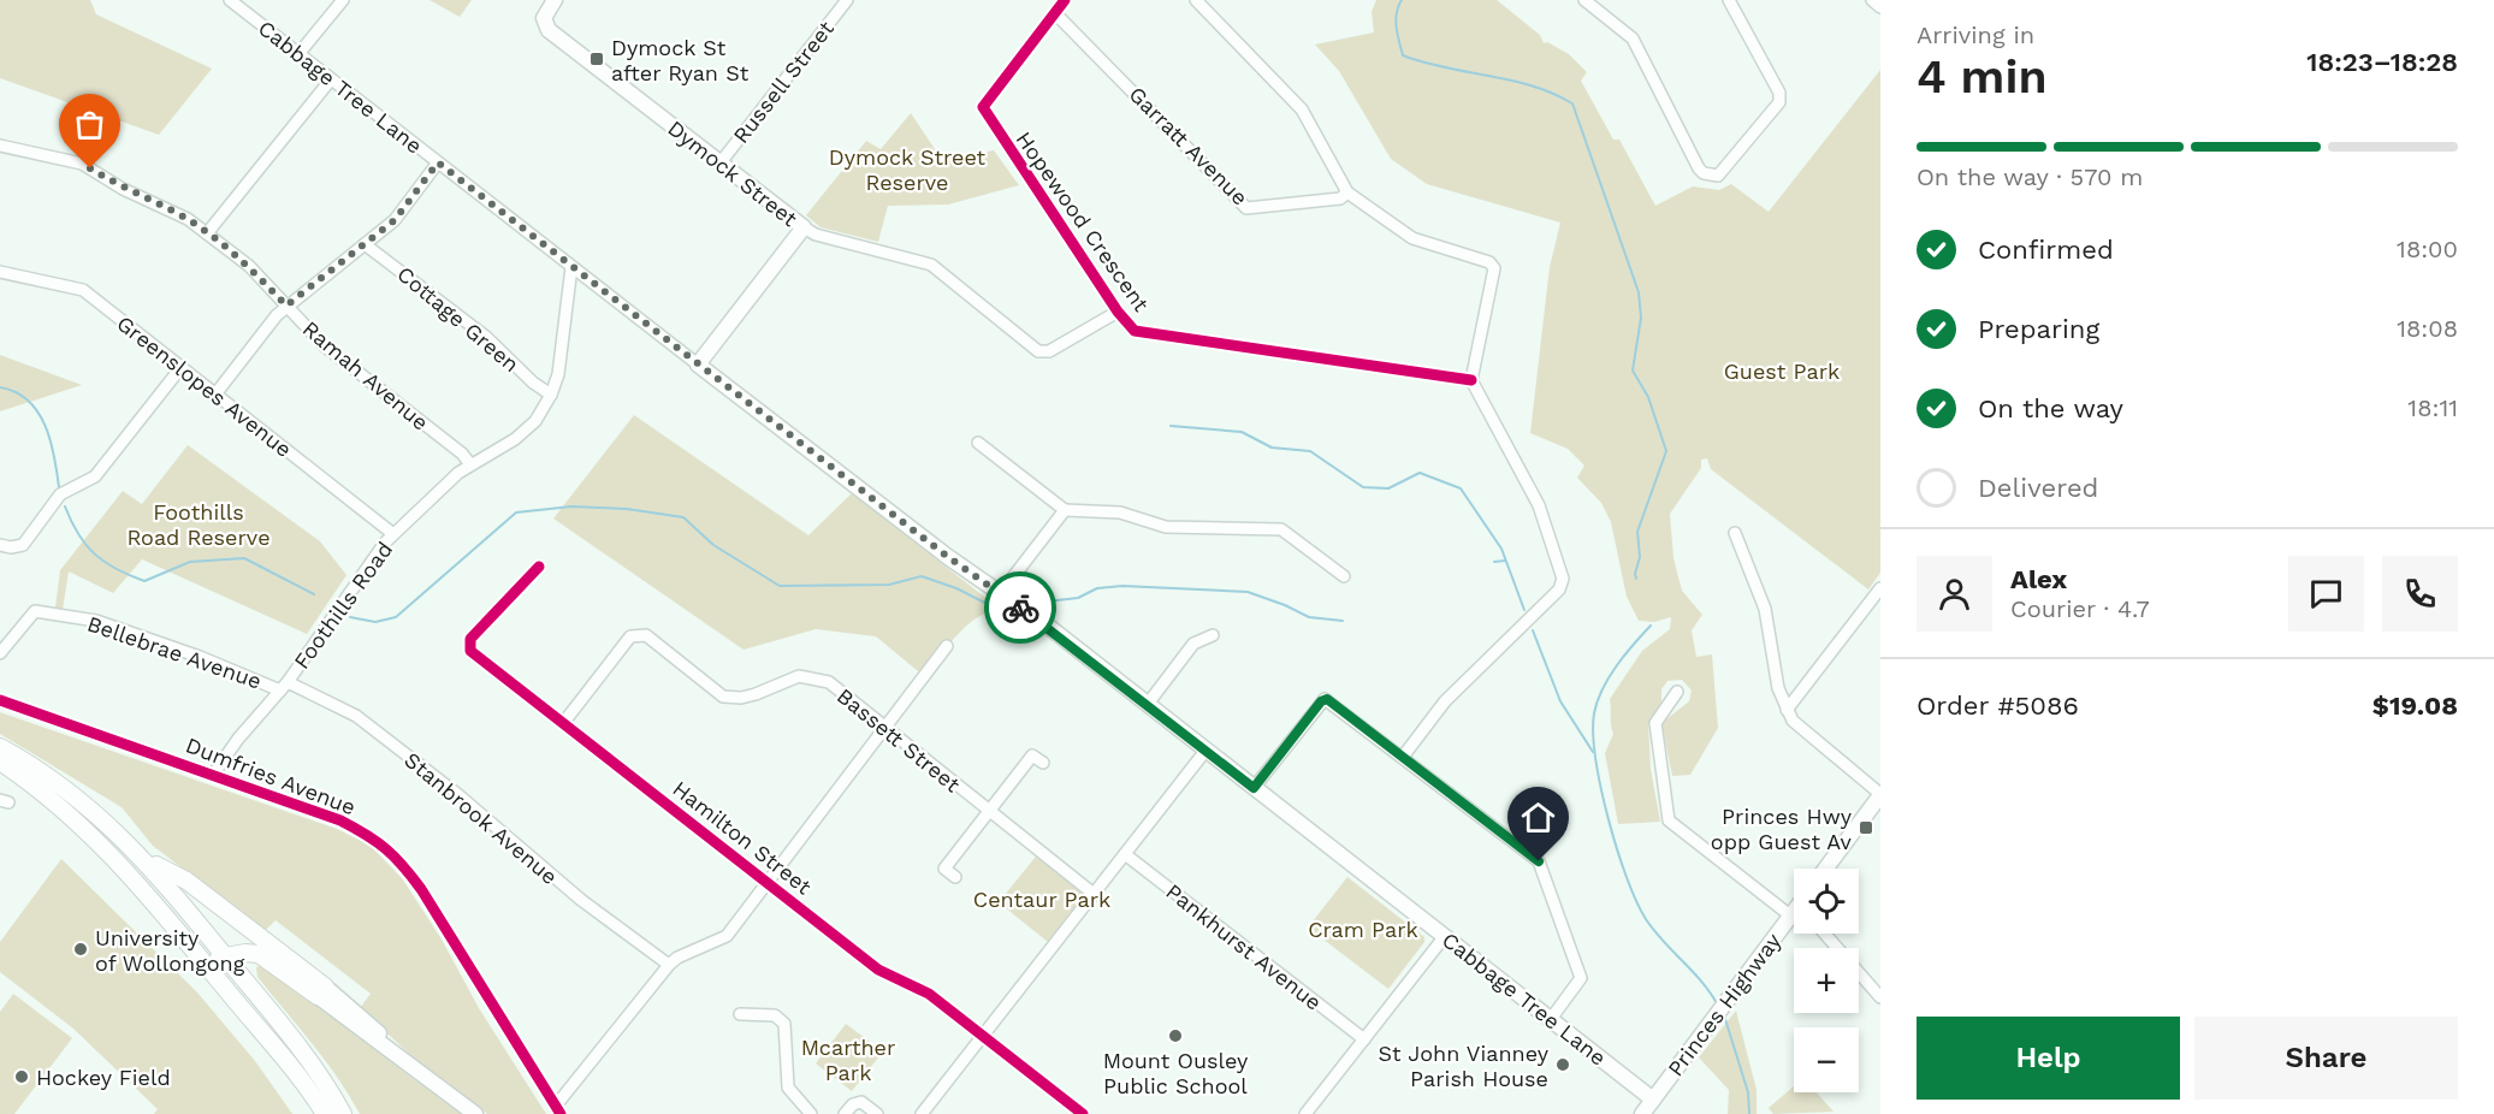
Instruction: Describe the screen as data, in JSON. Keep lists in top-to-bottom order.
{
  "streets": {
    "main road": ["Cabbage Tree Lane", "Dymock Street", "Princes Highway"],
    "street": [
      "Russell Street",
      "Garratt Avenue",
      "Hopewood Crescent",
      "Cottage Green",
      "Ramah Avenue",
      "Greenslopes Avenue",
      "Foothills Road",
      "Bellebrae Avenue",
      "Bassett Street",
      "Dumfries Avenue",
      "Stanbrook Avenue",
      "Hamilton Street",
      "Pankhurst Avenue"
    ]
  },
  "crossings": [
    ["Russell Street", "Dymock Street"],
    ["Cabbage Tree Lane", "Foothills Road"],
    ["Cabbage Tree Lane", "Princes Highway"],
    ["Garratt Avenue", "Hopewood Crescent"],
    ["Dymock Street", "Hopewood Crescent"],
    ["Cottage Green", "Foothills Road"],
    ["Ramah Avenue", "Foothills Road"],
    ["Greenslopes Avenue", "Foothills Road"],
    ["Foothills Road", "Bellebrae Avenue"],
    ["Foothills Road", "Dumfries Avenue"],
    ["Foothills Road", "Stanbrook Avenue"],
    ["Bellebrae Avenue", "Stanbrook Avenue"],
    ["Bassett Street", "Hamilton Street"]
  ],
  "parks": [
    "Dymock Street Reserve",
    "Guest Park",
    "Foothills Road Reserve",
    "Centaur Park",
    "Cram Park",
    "Mcarther Park"
  ],
  "places": {
    "transit": ["Dymock St after Ryan St", "Princes Hwy opp Guest Av"],
    "other": [
      "University of Wollongong",
      "Mount Ousley Public School",
      "St John Vianney Parish House",
      "Hockey Field"
    ]
  },
  "page": {
    "heading": ["4 min", "Arriving in", "18:23–18:28"],
    "panel": [
      "Alex",
      "Courier · 4.7",
      "Order #5086",
      "$19.08"
    ],
    "bar": "On the way · 570 m",
    "list": [
      ["Confirmed", "18:00"],
      ["Preparing", "18:08"],
      ["On the way", "18:11"],
      "Delivered"
    ],
    "map_buttons": ["+", "−"],
    "buttons": ["Help", "Share"]
  }
}
